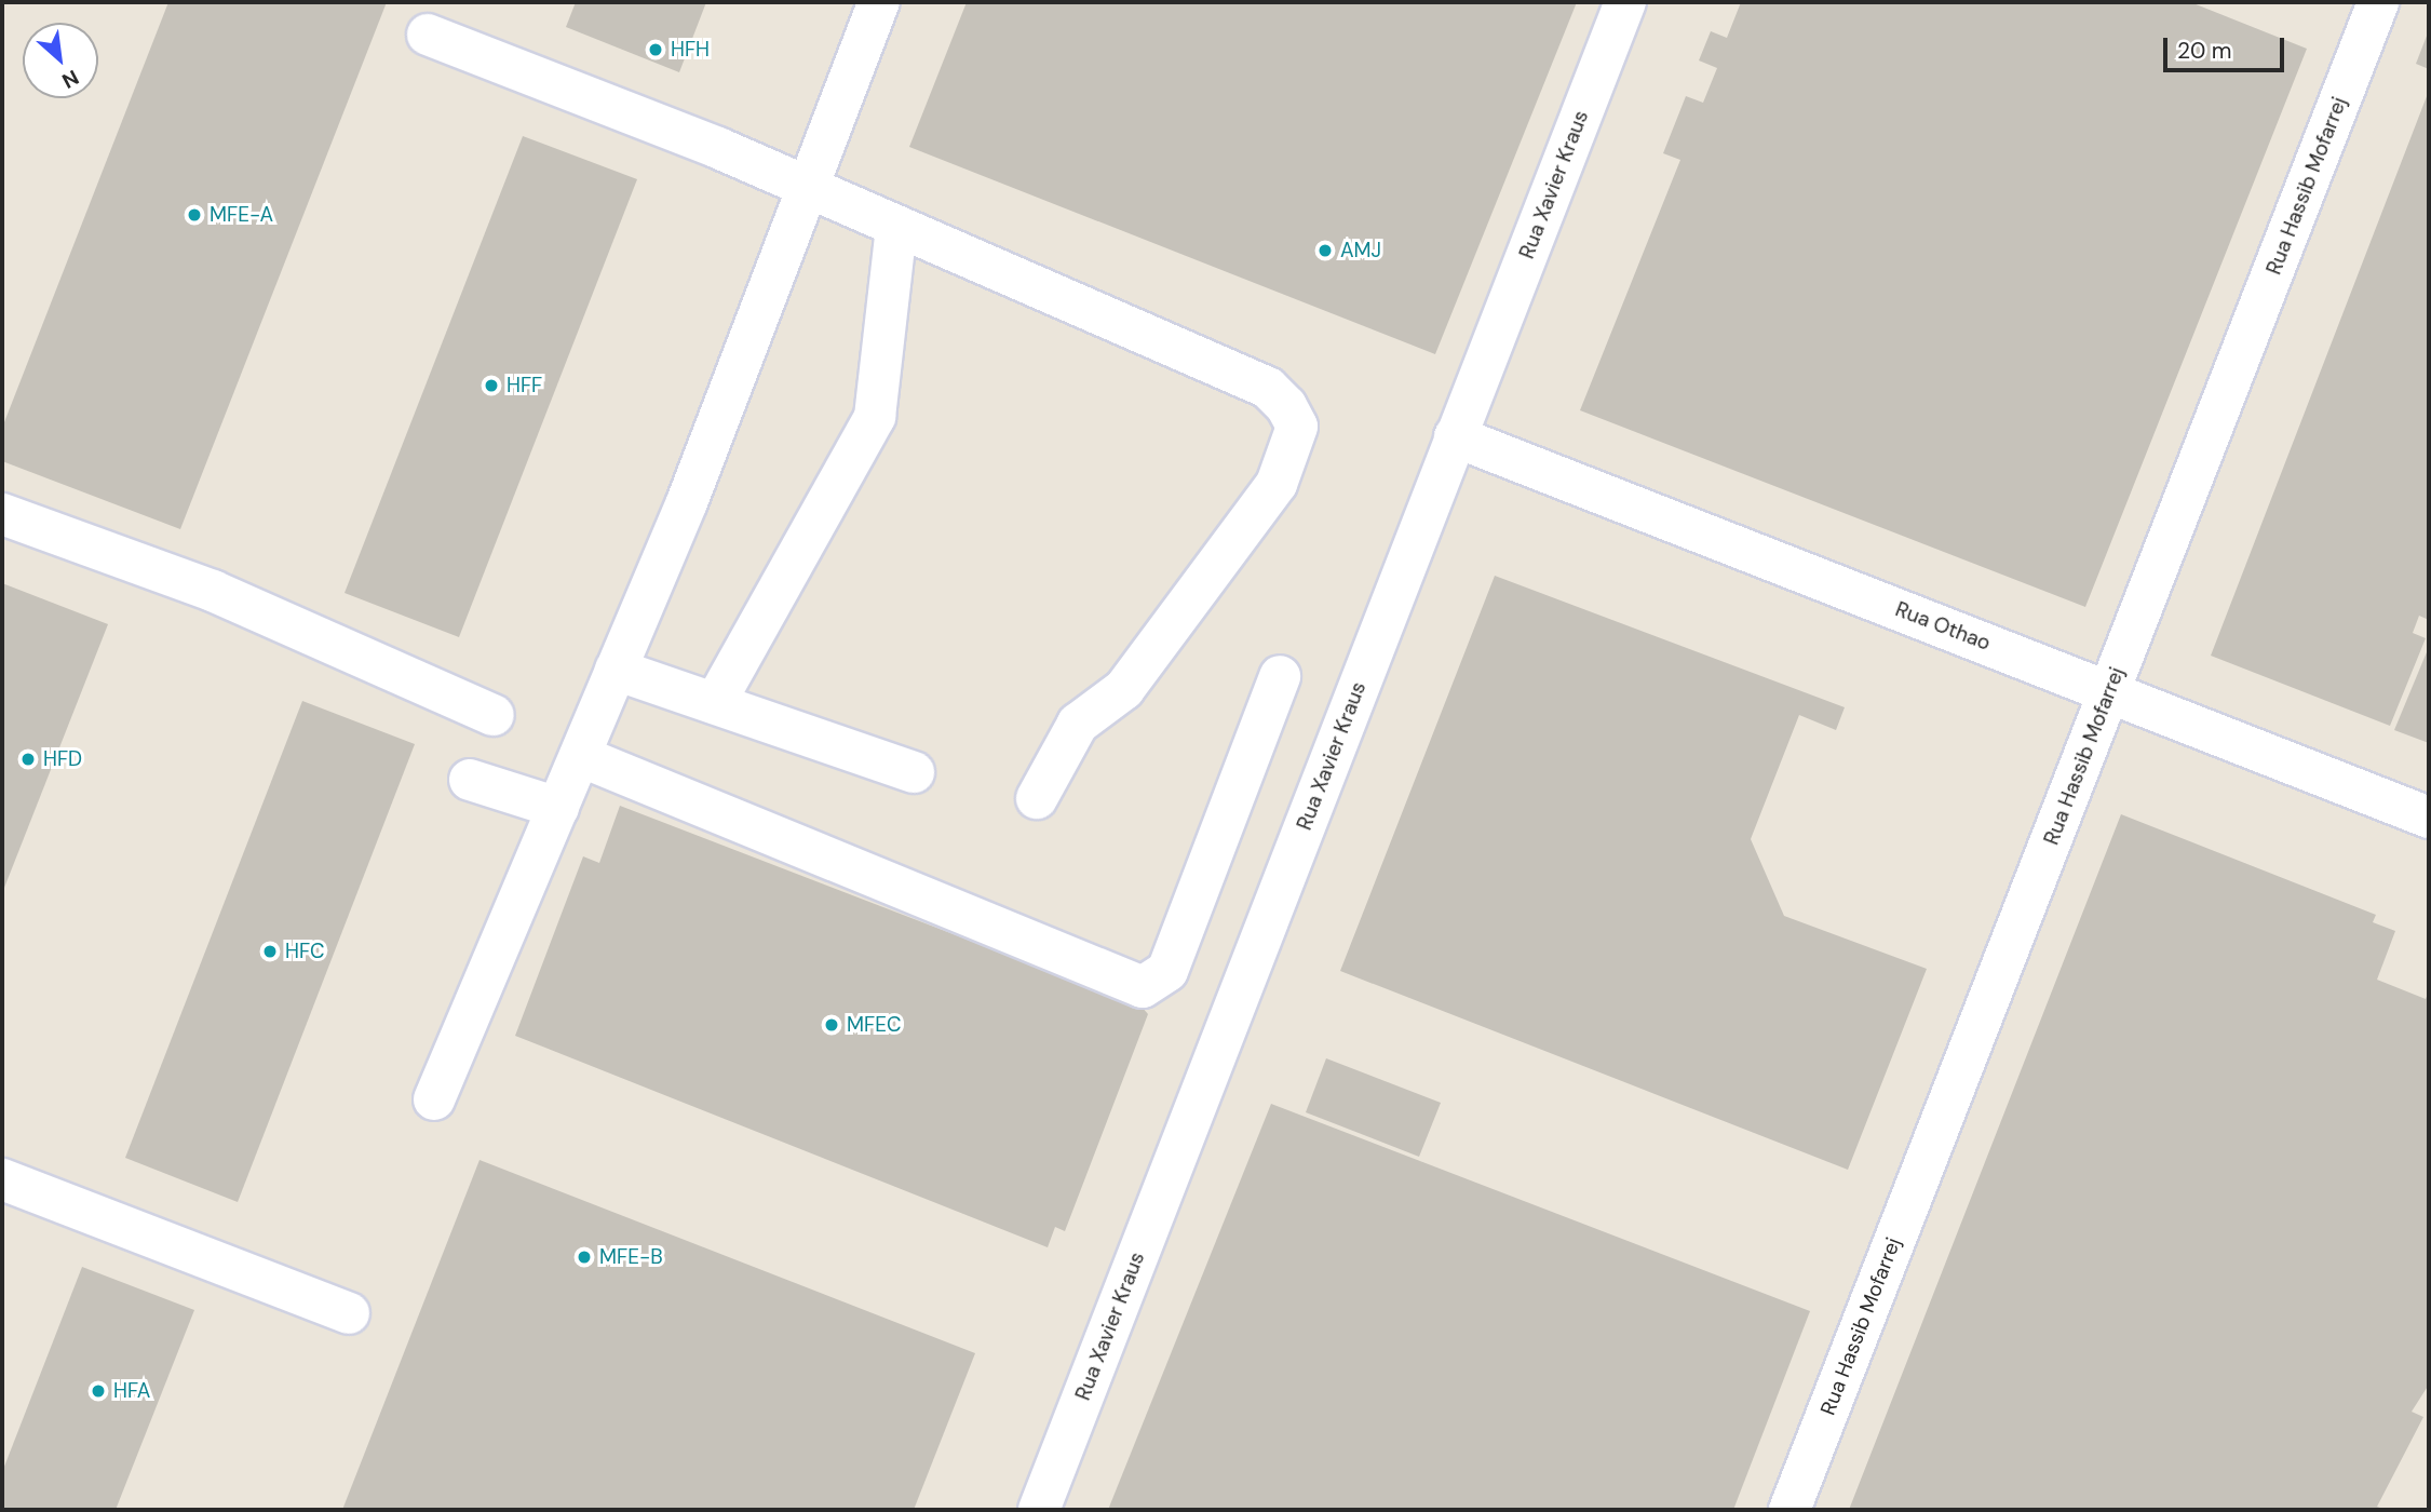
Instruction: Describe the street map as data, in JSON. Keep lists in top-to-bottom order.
{
  "streets": {
    "street": ["Rua Xavier Kraus", "Rua Hassib Mofarrej", "Rua Othao"]
  },
  "crossings": [
    ["Rua Xavier Kraus", "Rua Othao"],
    ["Rua Hassib Mofarrej", "Rua Othao"]
  ],
  "places": [
    "HFH",
    "MFE-A",
    "AMJ",
    "HFF",
    "HFD",
    "HFC",
    "MFEC",
    "MFE-B",
    "HFA"
  ],
  "scale_bar": "20 m",
  "north": "bottom right"
}
